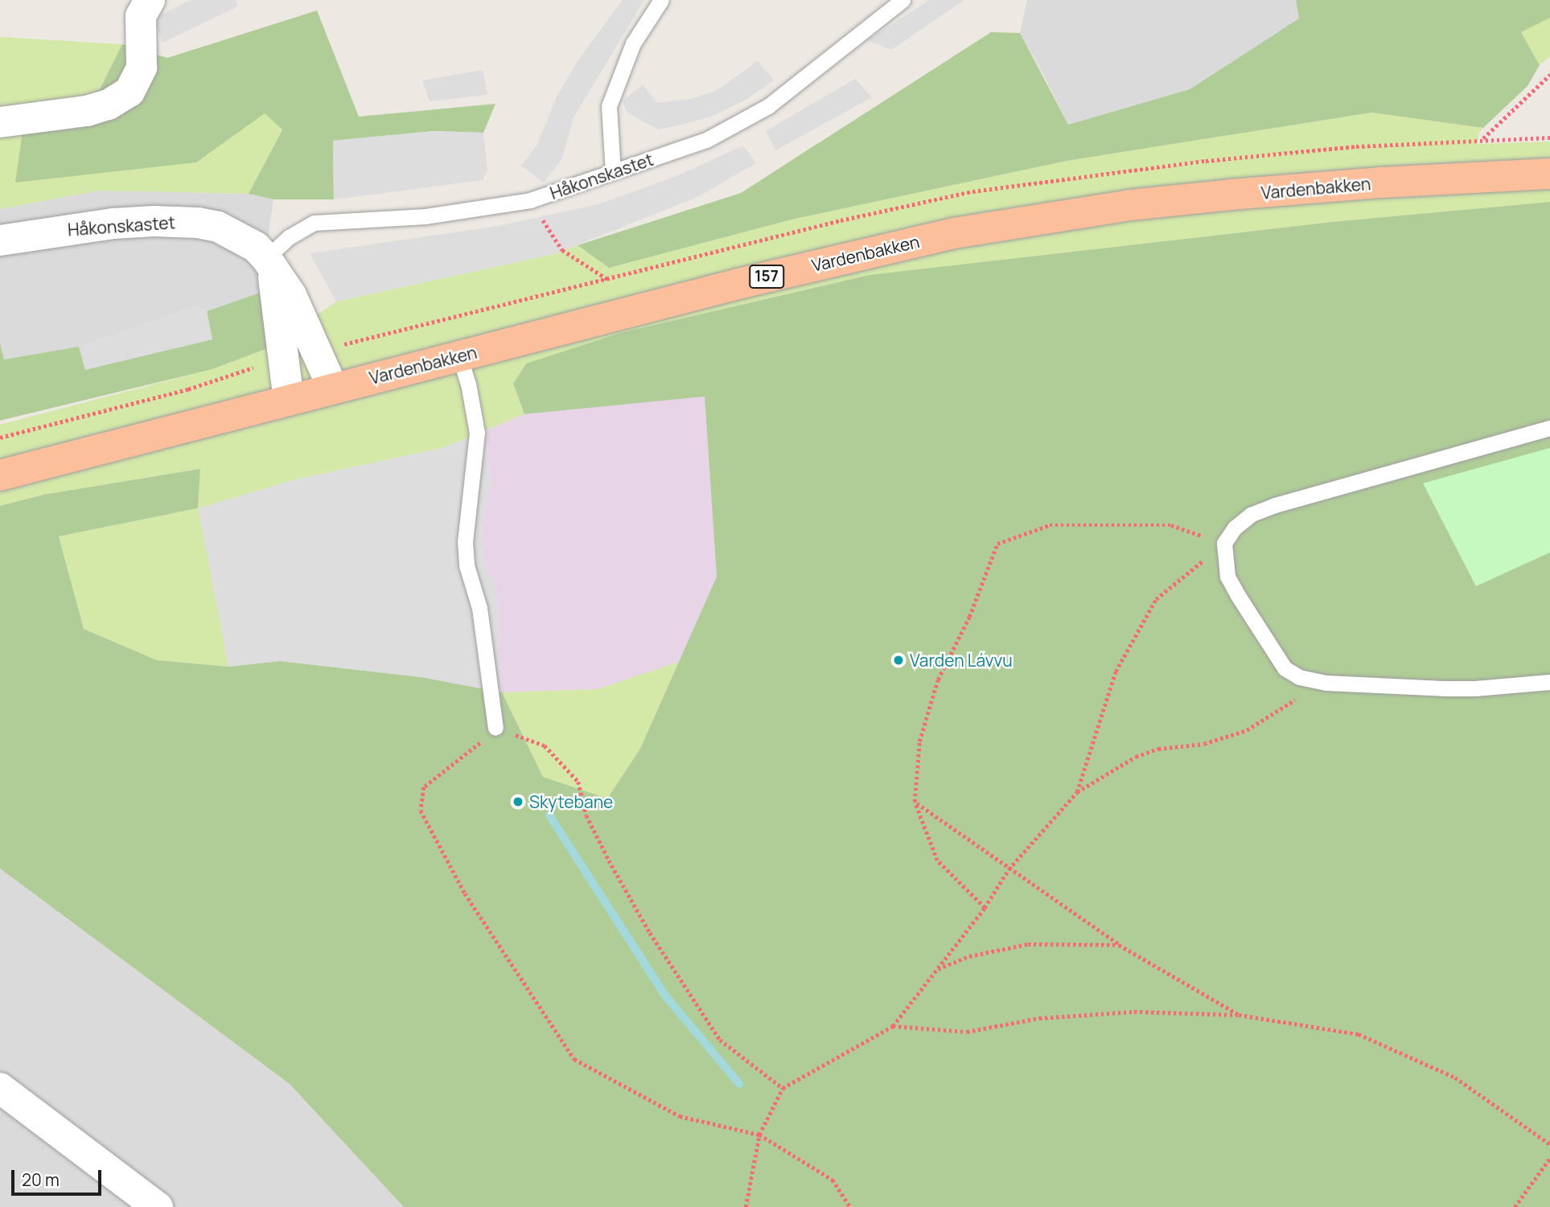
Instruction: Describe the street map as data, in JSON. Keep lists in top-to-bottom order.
{
  "streets": {
    "main road": ["Vardenbakken", "157"],
    "street": ["Håkonskastet"]
  },
  "crossings": [
    ["Håkonskastet", "Vardenbakken"]
  ],
  "places": ["Varden Lávvu", "Skytebane"],
  "scale_bar": "20 m"
}
